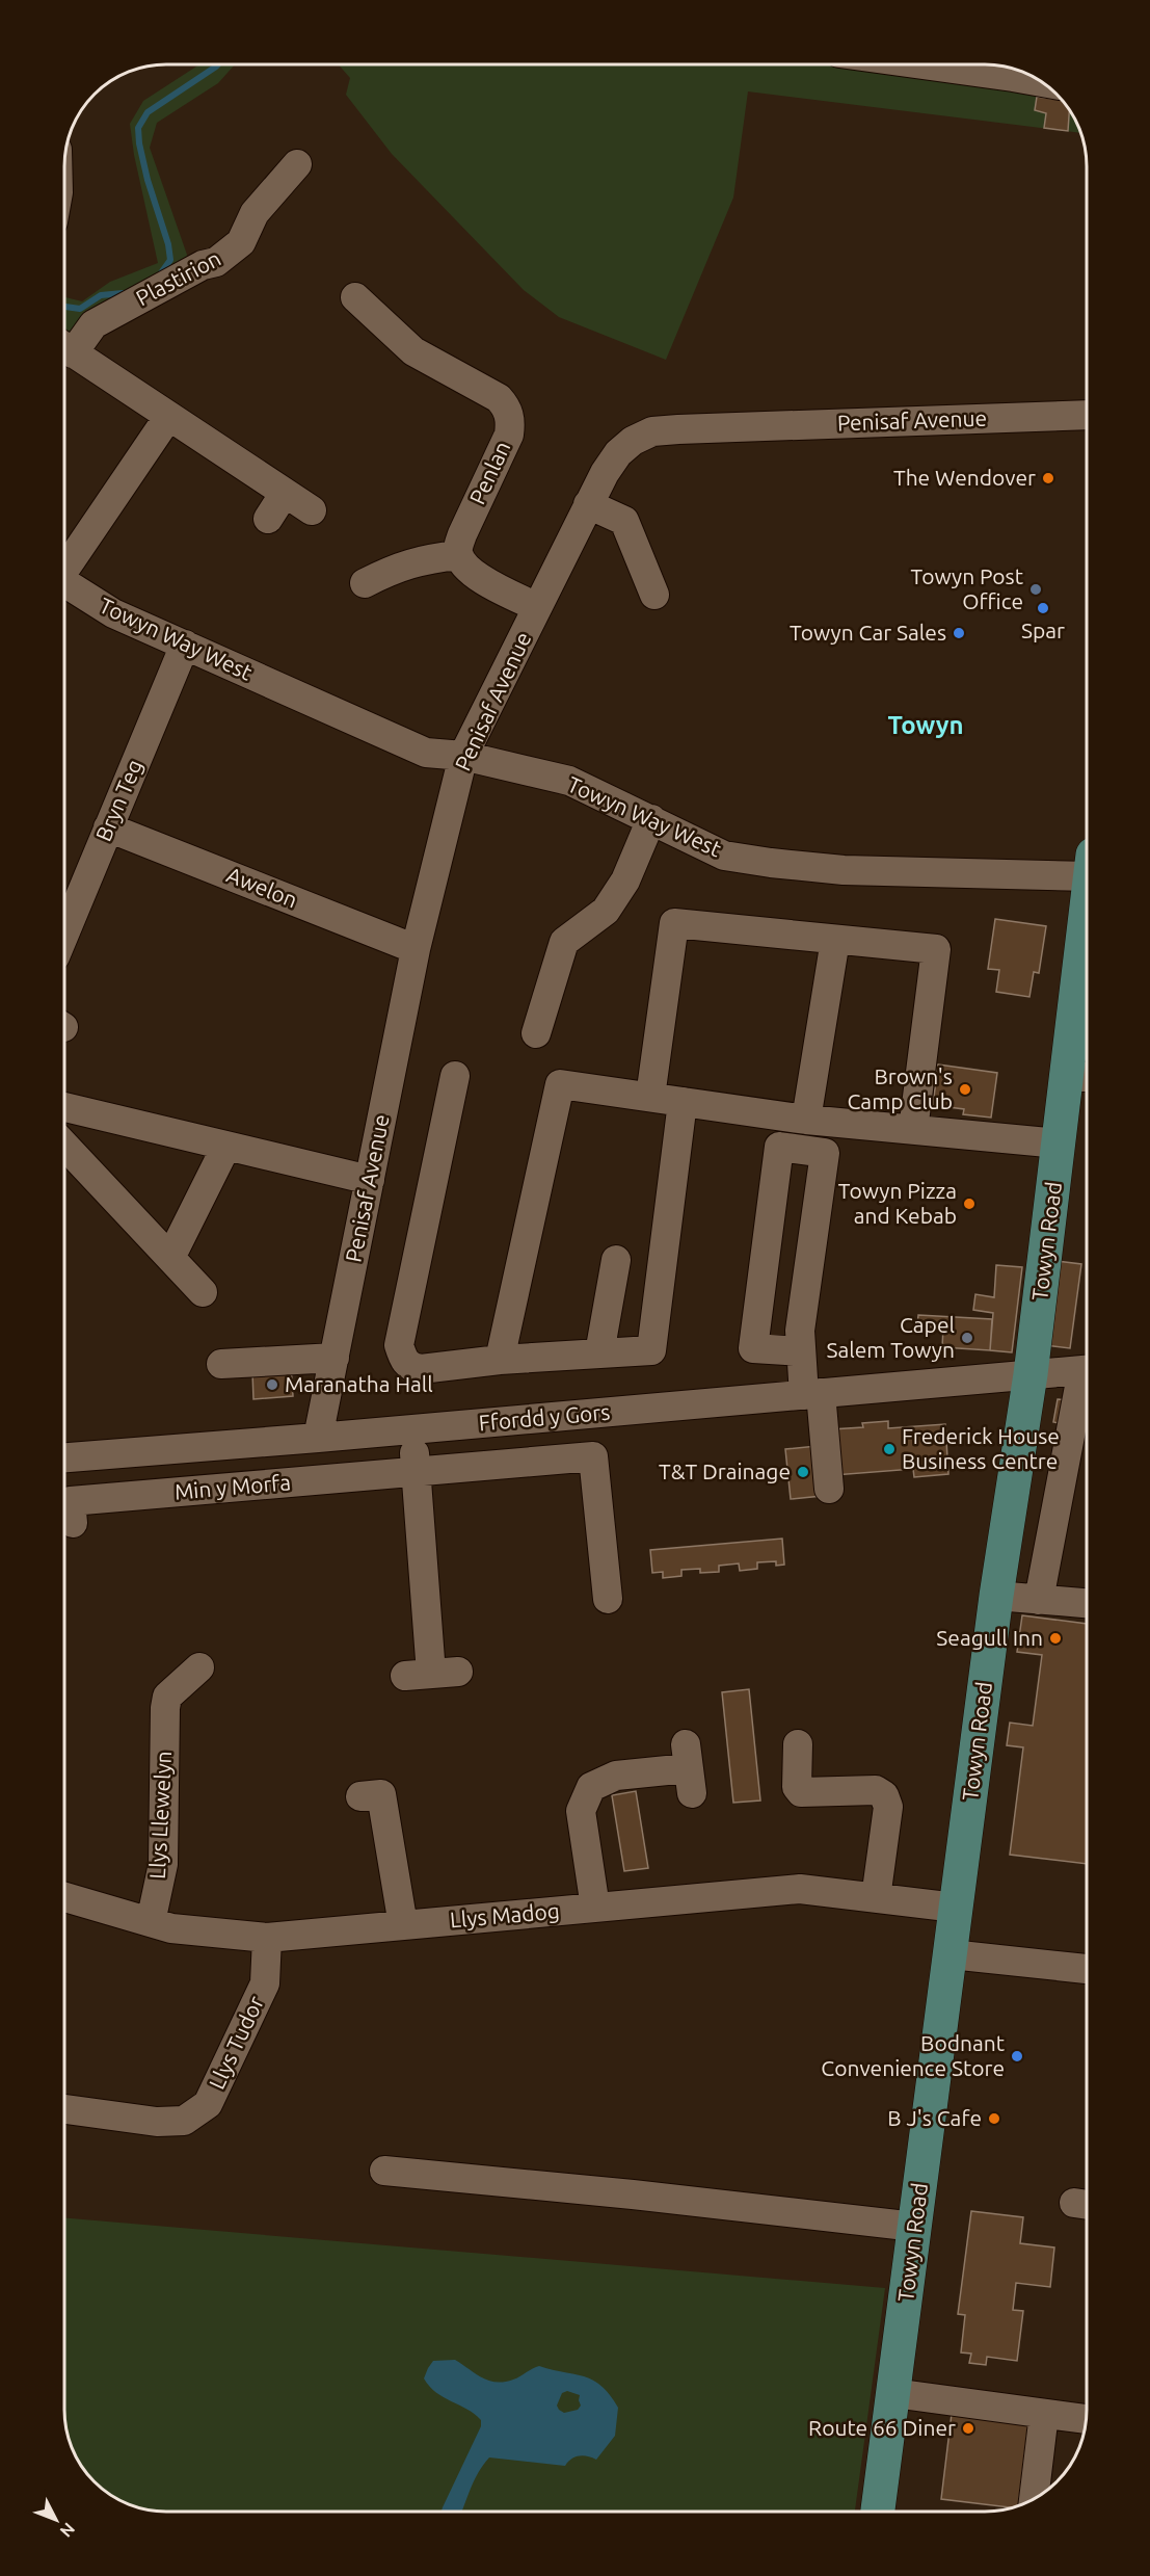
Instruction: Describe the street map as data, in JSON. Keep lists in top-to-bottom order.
{
  "streets": {
    "main road": ["Towyn Road"],
    "street": [
      "Plastirion",
      "Penisaf Avenue",
      "Penlan",
      "Towyn Way West",
      "Bryn Teg",
      "Awelon",
      "Ffordd y Gors",
      "Min y Morfa",
      "Llys Llewelyn",
      "Llys Madog",
      "Llys Tudor"
    ]
  },
  "crossings": [
    ["Penisaf Avenue", "Towyn Way West"],
    ["Penisaf Avenue", "Awelon"],
    ["Penisaf Avenue", "Ffordd y Gors"],
    ["Towyn Way West", "Bryn Teg"],
    ["Bryn Teg", "Awelon"],
    ["Towyn Road", "Ffordd y Gors"],
    ["Towyn Road", "Llys Madog"],
    ["Llys Llewelyn", "Llys Madog"],
    ["Llys Madog", "Llys Tudor"]
  ],
  "districts": ["Towyn"],
  "places": [
    "The Wendover",
    "Towyn Post Office",
    "Spar",
    "Towyn Car Sales",
    "Brown's Camp Club",
    "Towyn Pizza and Kebab",
    "Capel Salem Towyn",
    "Maranatha Hall",
    "Frederick House Business Centre",
    "T&T Drainage",
    "Seagull Inn",
    "Bodnant Convenience Store",
    "B J's Cafe",
    "Route 66 Diner"
  ],
  "north": "bottom right"
}
